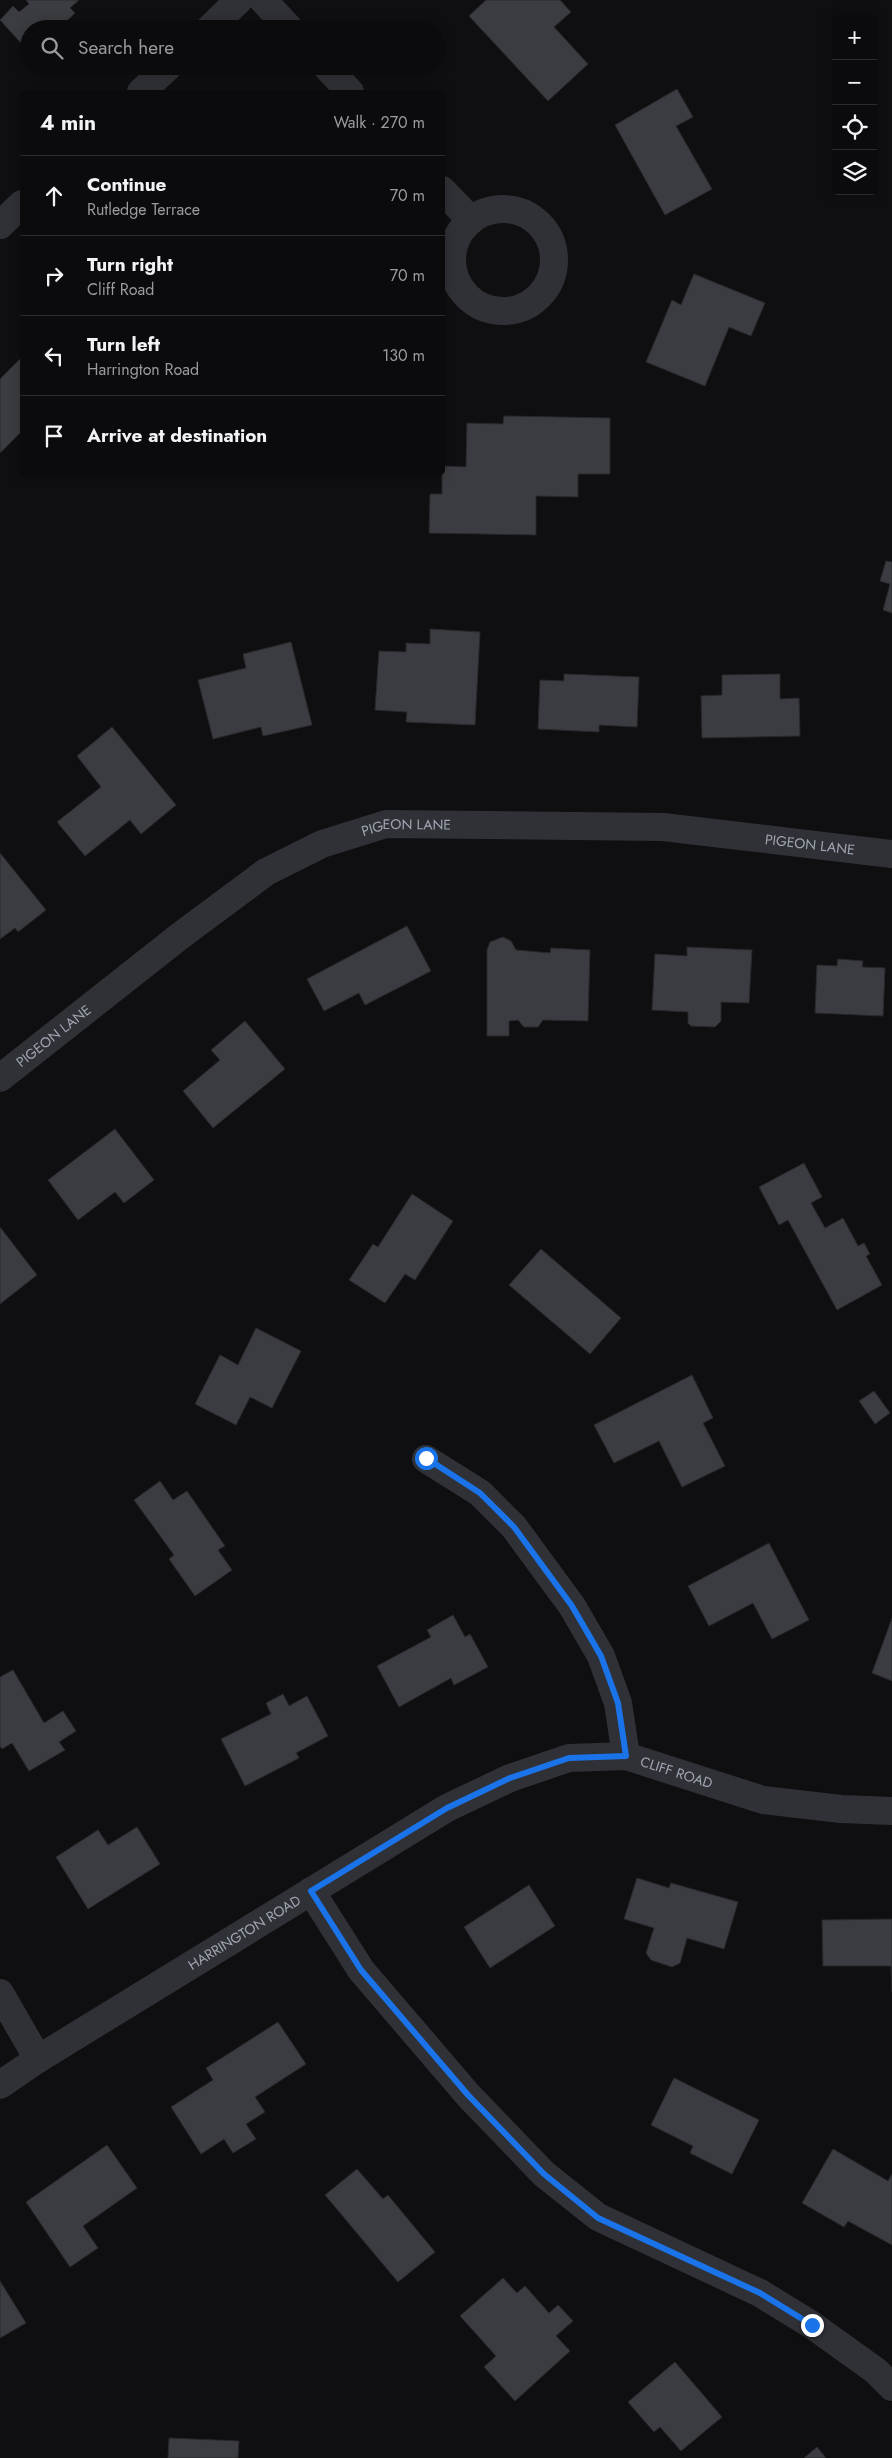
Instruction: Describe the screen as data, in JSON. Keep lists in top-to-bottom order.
{
  "streets": {
    "street": ["PIGEON LANE", "CLIFF ROAD", "HARRINGTON ROAD"]
  },
  "crossings": [
    ["CLIFF ROAD", "HARRINGTON ROAD"]
  ],
  "page": {
    "map_buttons": ["+", "−"],
    "search": "Search here",
    "heading": ["4 min", "Walk · 270 m"],
    "list": [
      ["Continue", "Rutledge Terrace", "70 m"],
      ["Turn right", "Cliff Road", "70 m"],
      ["Turn left", "Harrington Road", "130 m"],
      "Arrive at destination"
    ]
  }
}
